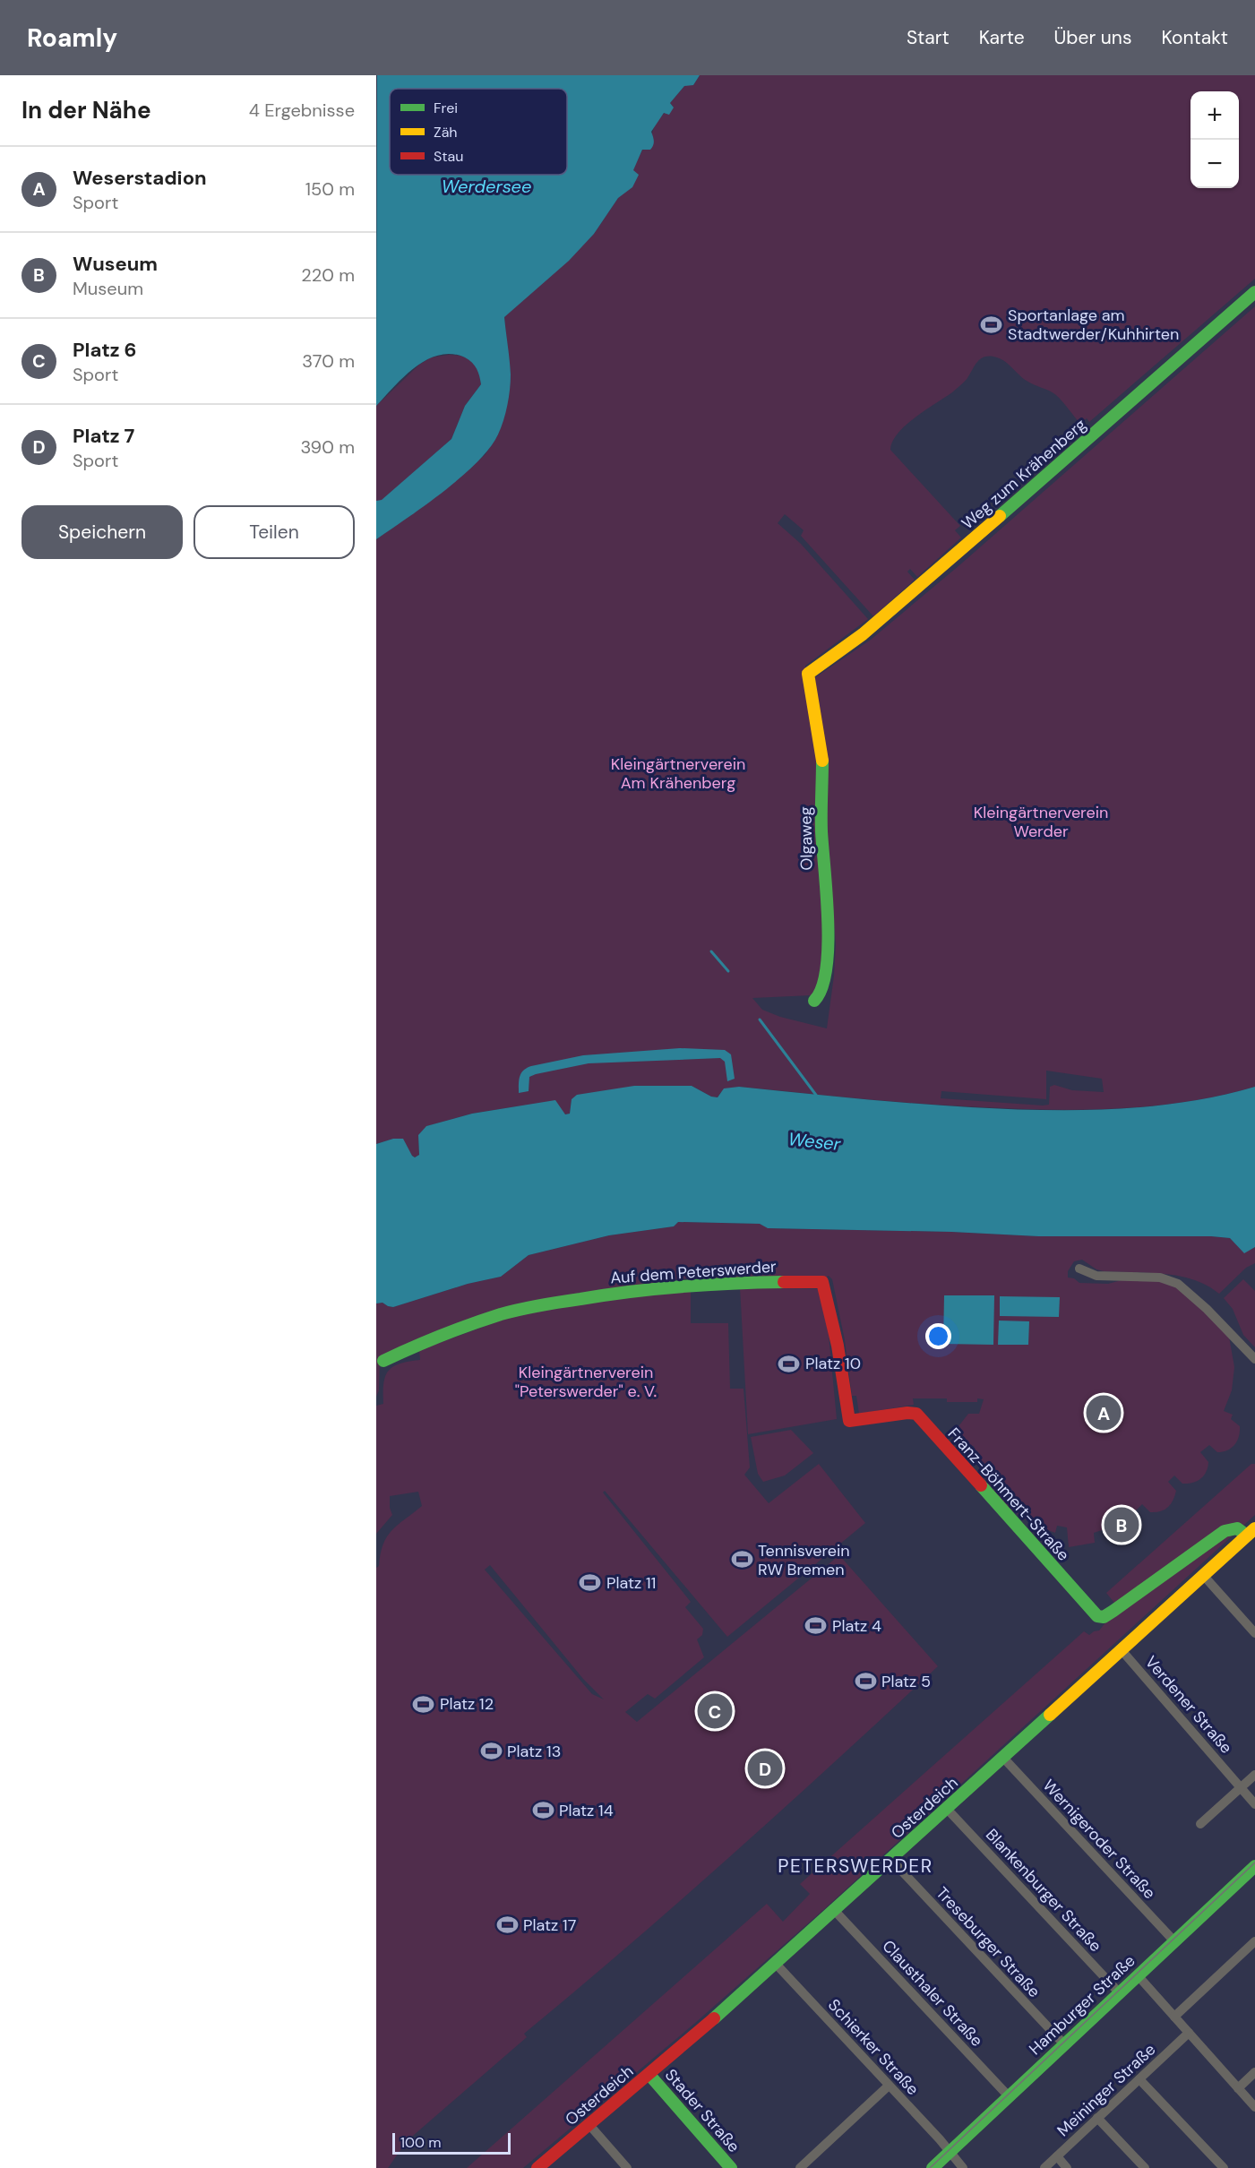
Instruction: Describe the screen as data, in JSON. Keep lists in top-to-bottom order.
{
  "streets": {
    "street": [
      "Weg zum Krähenberg",
      "Olgaweg",
      "Auf dem Peterswerder",
      "Franz-Böhmert-Straße",
      "Verdener Straße",
      "Osterdeich",
      "Wernigeroder Straße",
      "Blankenburger Straße",
      "Treseburger Straße",
      "Clausthaler Straße",
      "Hamburger Straße",
      "Schierker Straße",
      "Meininger Straße",
      "Stader Straße"
    ]
  },
  "crossings": [
    ["Weg zum Krähenberg", "Olgaweg"],
    ["Auf dem Peterswerder", "Franz-Böhmert-Straße"],
    ["Franz-Böhmert-Straße", "Osterdeich"],
    ["Verdener Straße", "Osterdeich"],
    ["Osterdeich", "Wernigeroder Straße"],
    ["Osterdeich", "Blankenburger Straße"],
    ["Osterdeich", "Treseburger Straße"],
    ["Osterdeich", "Clausthaler Straße"],
    ["Osterdeich", "Schierker Straße"],
    ["Osterdeich", "Stader Straße"],
    ["Wernigeroder Straße", "Hamburger Straße"],
    ["Blankenburger Straße", "Hamburger Straße"],
    ["Treseburger Straße", "Hamburger Straße"],
    ["Clausthaler Straße", "Hamburger Straße"],
    ["Hamburger Straße", "Schierker Straße"]
  ],
  "districts": ["PETERSWERDER"],
  "water": ["Werdersee", "Weser"],
  "parks": ["Kleingärtnerverein Am Krähenberg", "Kleingärtnerverein Werder", "Kleingärtnerverein \"Peterswerder\" e. V."],
  "places": {
    "sports": [
      "Sportanlage am Stadtwerder/Kuhhirten",
      "Platz 10",
      "Tennisverein RW Bremen",
      "Platz 11",
      "Platz 4",
      "Platz 5",
      "Platz 12",
      "Platz 13",
      "Platz 14",
      "Platz 17"
    ]
  },
  "legend": ["Frei", "Zäh", "Stau"],
  "scale_bar": "100 m",
  "page": {
    "header": "Roamly",
    "nav": [
      "Start",
      "Karte",
      "Über uns",
      "Kontakt"
    ],
    "heading": ["In der Nähe", "4 Ergebnisse"],
    "map_buttons": ["+", "−"],
    "list": [
      {
        "mark": "A",
        "name": "Weserstadion",
        "note": "Sport",
        "value": "150 m"
      },
      {
        "mark": "B",
        "name": "Wuseum",
        "note": "Museum",
        "value": "220 m"
      },
      {
        "mark": "C",
        "name": "Platz 6",
        "note": "Sport",
        "value": "370 m"
      },
      {
        "mark": "D",
        "name": "Platz 7",
        "note": "Sport",
        "value": "390 m"
      }
    ],
    "buttons": ["Speichern", "Teilen"],
    "pins": [
      "A",
      "B",
      "C",
      "D"
    ],
    "scale": "100 m"
  }
}
